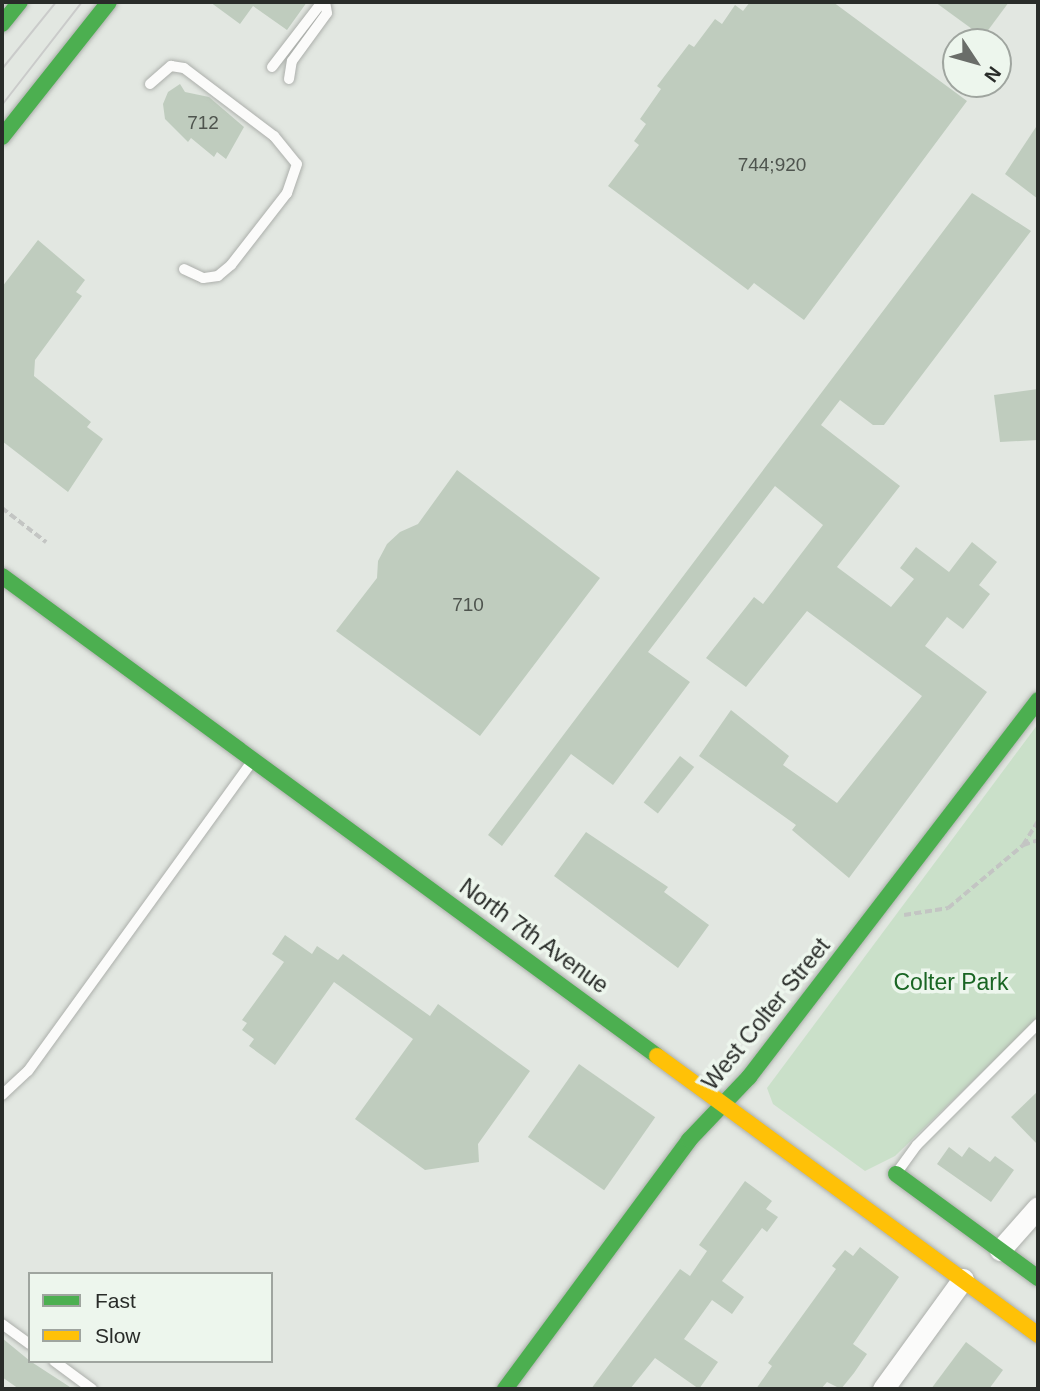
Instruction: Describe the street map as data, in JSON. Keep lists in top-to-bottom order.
{
  "streets": {
    "main road": ["North 7th Avenue", "West Colter Street"]
  },
  "crossings": [
    ["North 7th Avenue", "West Colter Street"]
  ],
  "parks": ["Colter Park"],
  "house_numbers": ["712", "744;920", "710"],
  "legend": ["Fast", "Slow"],
  "north": "bottom right"
}
